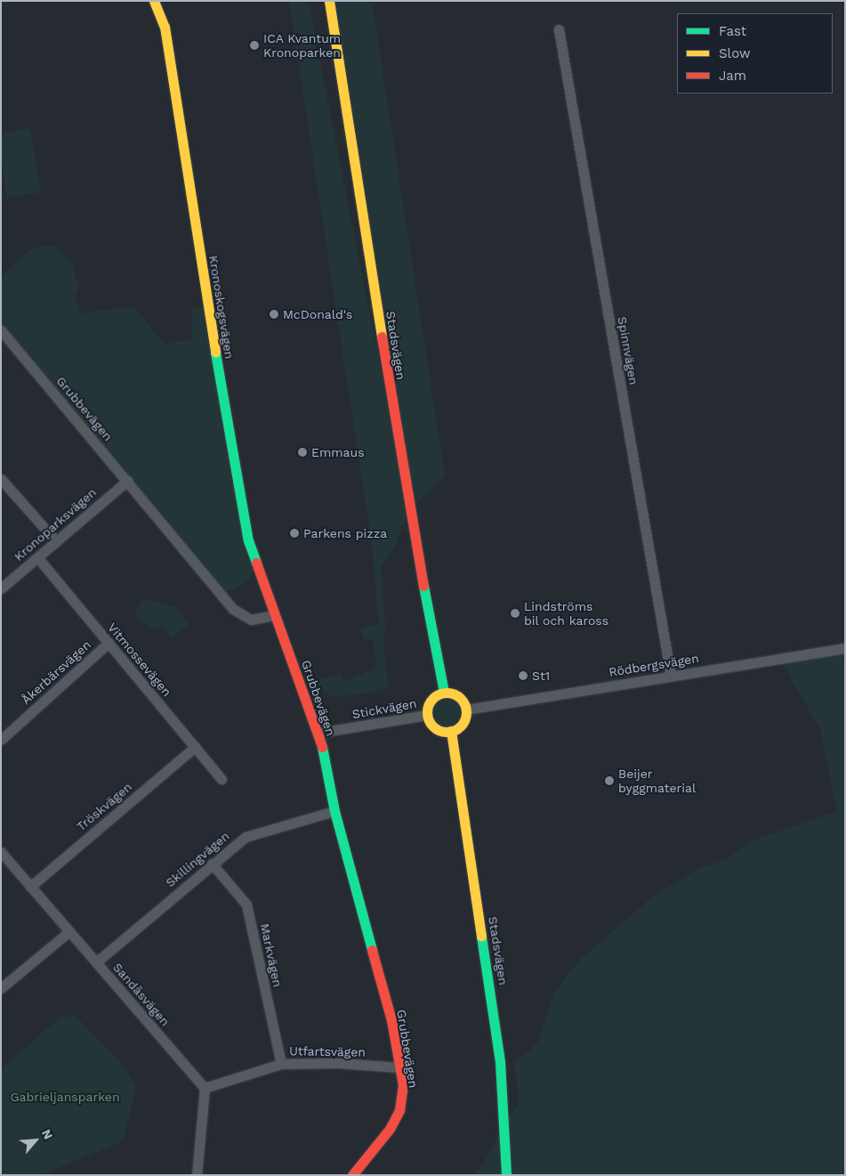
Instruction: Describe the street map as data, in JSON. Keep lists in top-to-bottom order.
{
  "streets": {
    "main road": ["Kronoskogsvägen", "Stadsvägen", "Grubbevägen"],
    "street": [
      "Spinnvägen",
      "Kronoparksvägen",
      "Vitmossevägen",
      "Rödbergsvägen",
      "Åkerbärsvägen",
      "Stickvägen",
      "Tröskvägen",
      "Skillingvägen",
      "Markvägen",
      "Sandåsvägen",
      "Utfartsvägen"
    ]
  },
  "crossings": [
    ["Kronoskogsvägen", "Grubbevägen"],
    ["Stadsvägen", "Rödbergsvägen"],
    ["Stadsvägen", "Stickvägen"],
    ["Spinnvägen", "Rödbergsvägen"],
    ["Grubbevägen", "Kronoparksvägen"],
    ["Grubbevägen", "Stickvägen"],
    ["Grubbevägen", "Skillingvägen"],
    ["Grubbevägen", "Utfartsvägen"],
    ["Kronoparksvägen", "Vitmossevägen"],
    ["Vitmossevägen", "Åkerbärsvägen"],
    ["Vitmossevägen", "Tröskvägen"],
    ["Rödbergsvägen", "Stickvägen"],
    ["Tröskvägen", "Sandåsvägen"],
    ["Skillingvägen", "Markvägen"],
    ["Skillingvägen", "Sandåsvägen"],
    ["Markvägen", "Utfartsvägen"],
    ["Sandåsvägen", "Utfartsvägen"]
  ],
  "parks": ["Gabrieljansparken"],
  "places": [
    "ICA Kvantum Kronoparken",
    "McDonald's",
    "Emmaus",
    "Parkens pizza",
    "Lindströms bil och kaross",
    "St1",
    "Beijer byggmaterial"
  ],
  "legend": ["Fast", "Slow", "Jam"],
  "north": "top right"
}
